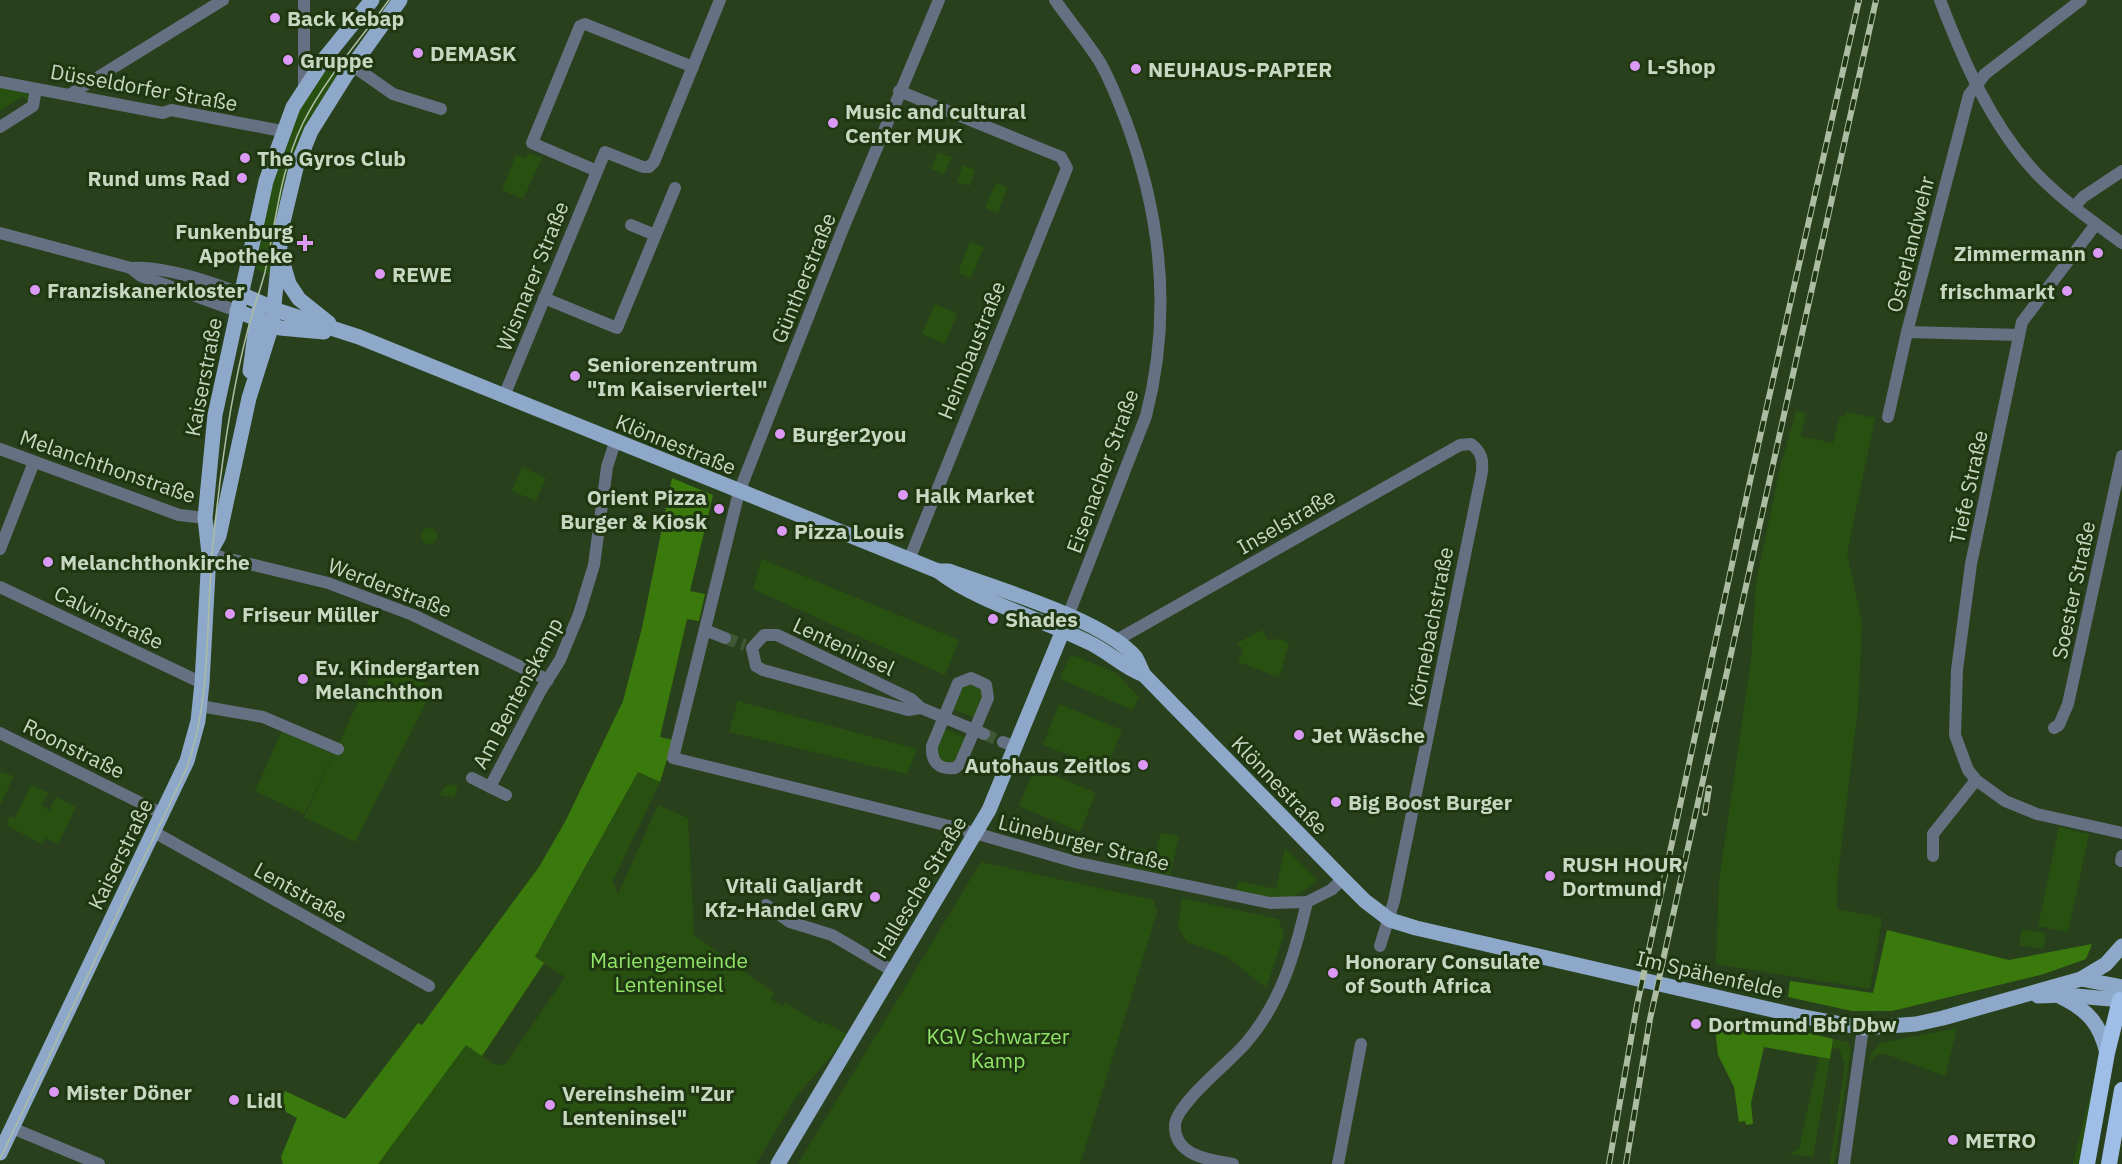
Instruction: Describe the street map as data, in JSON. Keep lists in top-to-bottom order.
{
  "streets": {
    "main road": [
      "Kaiserstraße",
      "Klönnestraße",
      "Hallesche Straße",
      "Im Spähenfelde"
    ],
    "street": [
      "Düsseldorfer Straße",
      "Osterlandwehr",
      "Wismarer Straße",
      "Güntherstraße",
      "Heimbaustraße",
      "Melanchthonstraße",
      "Eisenacher Straße",
      "Tiefe Straße",
      "Inselstraße",
      "Werderstraße",
      "Soester Straße",
      "Calvinstraße",
      "Körnebachstraße",
      "Lenteninsel",
      "Am Bentenskamp",
      "Roonstraße",
      "Lüneburger Straße",
      "Lentstraße"
    ]
  },
  "crossings": [
    ["Düsseldorfer Straße", "Kaiserstraße"],
    ["Wismarer Straße", "Klönnestraße"],
    ["Güntherstraße", "Heimbaustraße"],
    ["Güntherstraße", "Klönnestraße"],
    ["Güntherstraße", "Lüneburger Straße"],
    ["Heimbaustraße", "Klönnestraße"],
    ["Kaiserstraße", "Klönnestraße"],
    ["Kaiserstraße", "Melanchthonstraße"],
    ["Kaiserstraße", "Werderstraße"],
    ["Kaiserstraße", "Calvinstraße"],
    ["Kaiserstraße", "Roonstraße"],
    ["Kaiserstraße", "Lentstraße"],
    ["Klönnestraße", "Eisenacher Straße"],
    ["Klönnestraße", "Inselstraße"],
    ["Klönnestraße", "Körnebachstraße"],
    ["Klönnestraße", "Am Bentenskamp"],
    ["Klönnestraße", "Lüneburger Straße"],
    ["Klönnestraße", "Hallesche Straße"],
    ["Klönnestraße", "Im Spähenfelde"],
    ["Eisenacher Straße", "Hallesche Straße"],
    ["Inselstraße", "Körnebachstraße"],
    ["Werderstraße", "Am Bentenskamp"],
    ["Körnebachstraße", "Im Spähenfelde"],
    ["Lüneburger Straße", "Hallesche Straße"]
  ],
  "parks": ["Mariengemeinde Lenteninsel", "KGV Schwarzer Kamp"],
  "places": {
    "other": [
      "Back Kebap",
      "DEMASK",
      "Gruppe",
      "L-Shop",
      "NEUHAUS-PAPIER",
      "Music and cultural Center MUK",
      "The Gyros Club",
      "Rund ums Rad",
      "Zimmermann",
      "REWE",
      "Franziskanerkloster",
      "frischmarkt",
      "Seniorenzentrum \"Im Kaiserviertel\"",
      "Burger2you",
      "Halk Market",
      "Orient Pizza Burger & Kiosk",
      "Pizza Louis",
      "Melanchthonkirche",
      "Friseur Müller",
      "Shades",
      "Ev. Kindergarten Melanchthon",
      "Jet Wäsche",
      "Autohaus Zeitlos",
      "Big Boost Burger",
      "RUSH HOUR Dortmund",
      "Vitali Galjardt Kfz-Handel GRV",
      "Honorary Consulate of South Africa",
      "Dortmund Bbf Dbw",
      "Mister Döner",
      "Lidl",
      "Vereinsheim \"Zur Lenteninsel\"",
      "METRO"
    ],
    "health": ["Funkenburg Apotheke"]
  }
}
